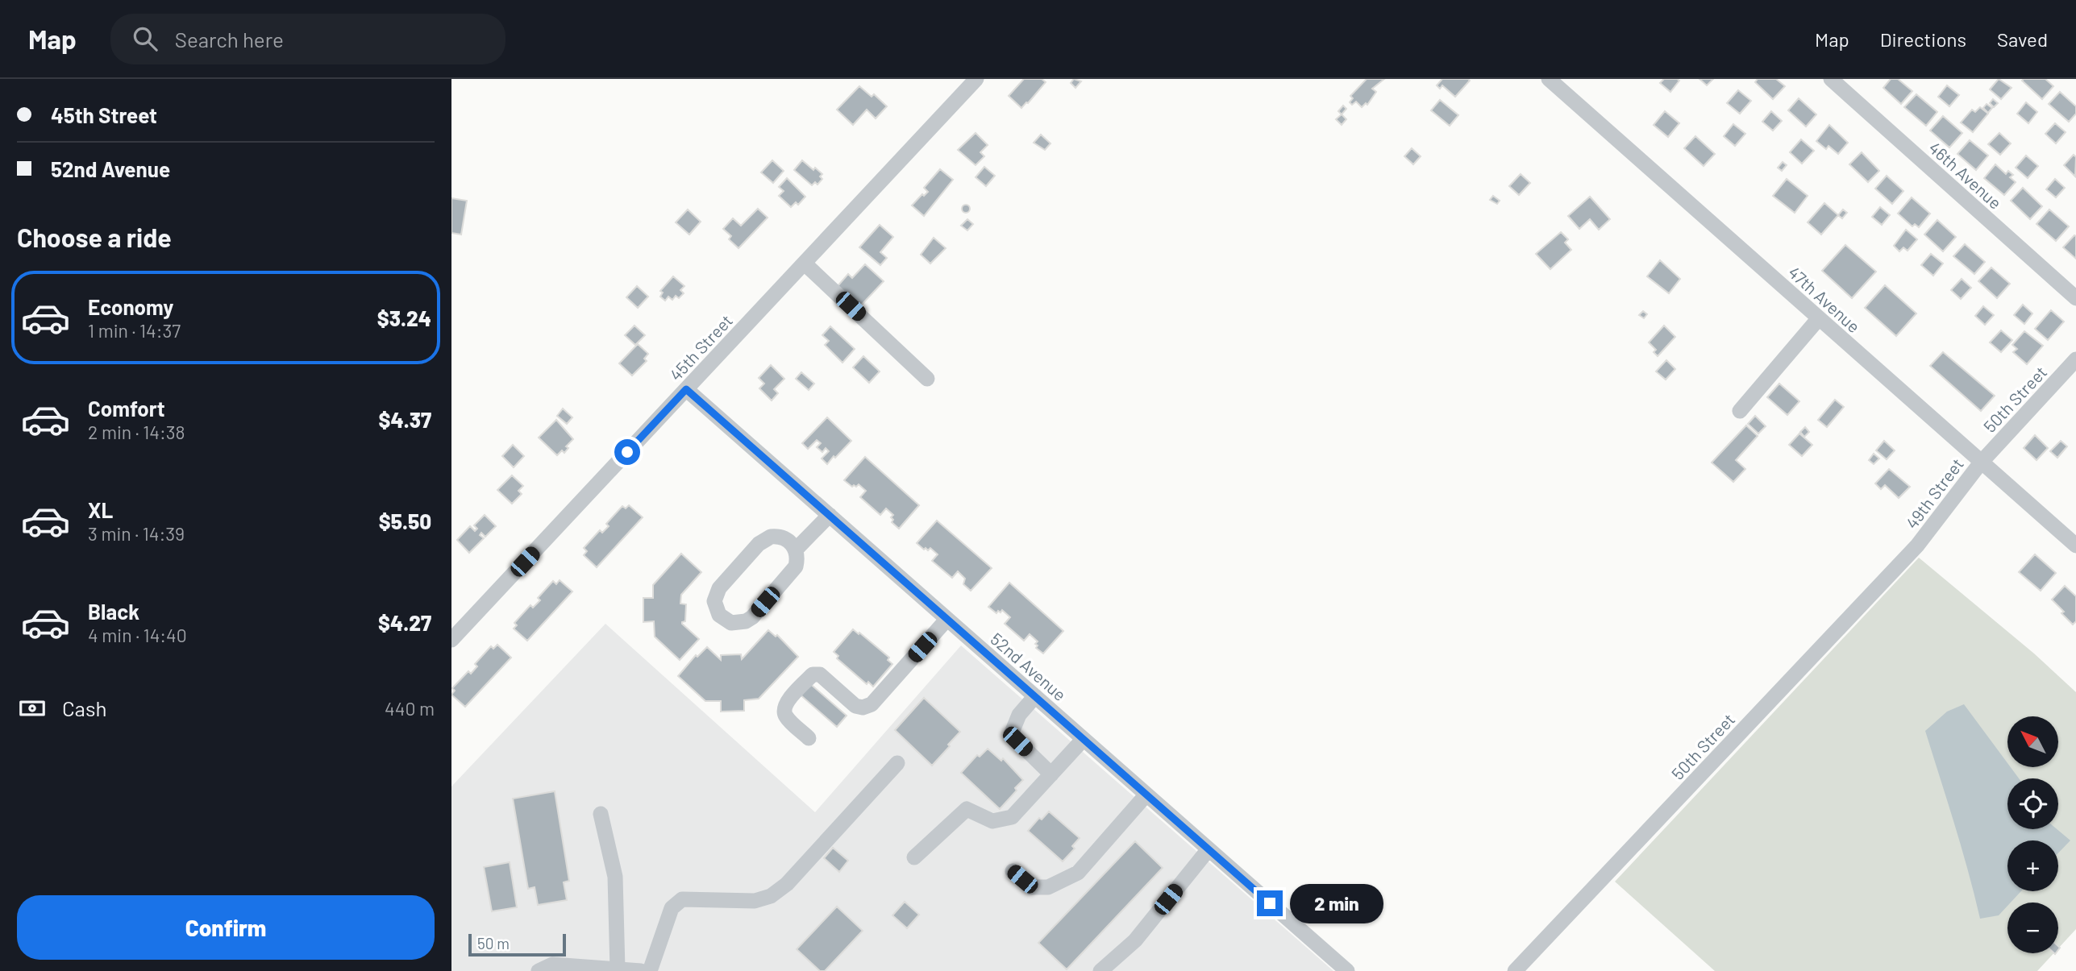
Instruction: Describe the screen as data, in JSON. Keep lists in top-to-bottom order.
{
  "streets": {
    "street": [
      "46th Avenue",
      "47th Avenue",
      "45th Street",
      "50th Street",
      "49th Street",
      "52nd Avenue"
    ]
  },
  "crossings": [
    ["47th Avenue", "50th Street"],
    ["47th Avenue", "49th Street"],
    ["45th Street", "52nd Avenue"],
    ["50th Street", "49th Street"]
  ],
  "scale_bar": "50 m",
  "north": "top left",
  "page": {
    "header": "Map",
    "search": "Search here",
    "nav": ["Map", "Directions", "Saved"],
    "banner": ["45th Street", "52nd Avenue"],
    "heading": "Choose a ride",
    "list": [
      {
        "name": "Economy",
        "note": "1 min · 14:37",
        "value": "$3.24"
      },
      {
        "name": "Comfort",
        "note": "2 min · 14:38",
        "value": "$4.37"
      },
      {
        "name": "XL",
        "note": "3 min · 14:39",
        "value": "$5.50"
      },
      {
        "name": "Black",
        "note": "4 min · 14:40",
        "value": "$4.27"
      }
    ],
    "pay": ["Cash", "440 m"],
    "map_buttons": ["+", "−"],
    "buttons": "Confirm",
    "bubble": "2 min",
    "scale": "50 m"
  }
}
